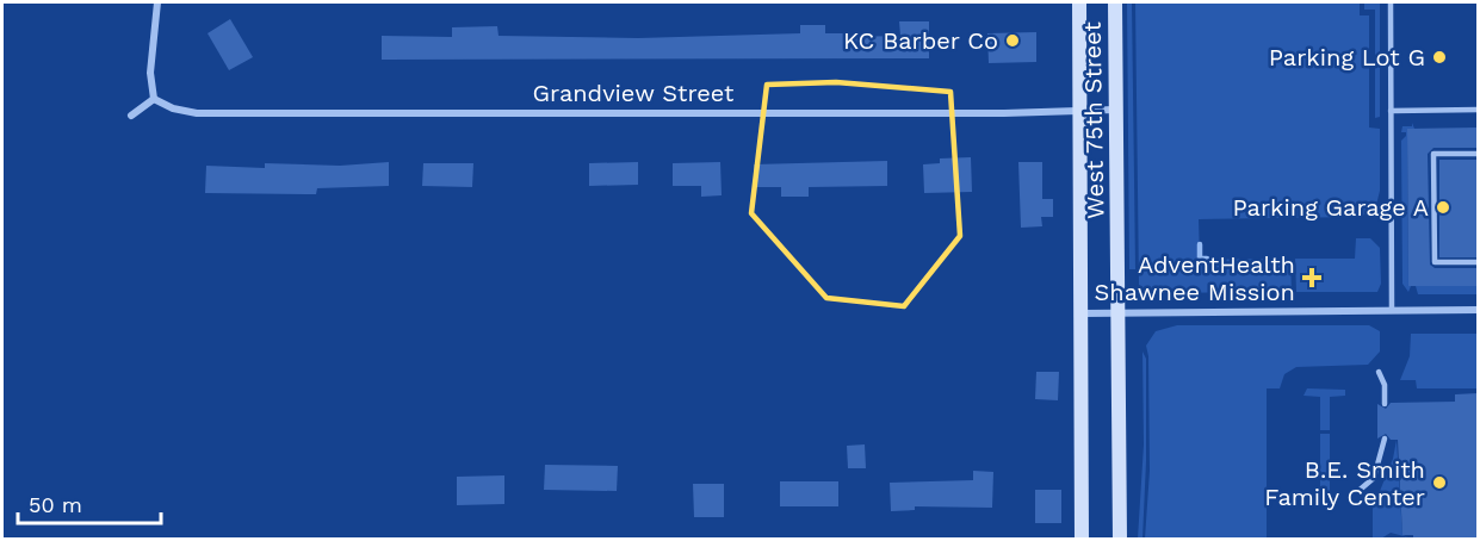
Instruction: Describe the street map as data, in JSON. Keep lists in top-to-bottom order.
{
  "streets": {
    "main road": ["West 75th Street"],
    "street": ["Grandview Street"]
  },
  "crossings": [
    ["Grandview Street", "West 75th Street"]
  ],
  "places": {
    "other": [
      "KC Barber Co",
      "Parking Lot G",
      "Parking Garage A",
      "B.E. Smith Family Center"
    ],
    "health": ["AdventHealth Shawnee Mission"]
  },
  "scale_bar": "50 m"
}
